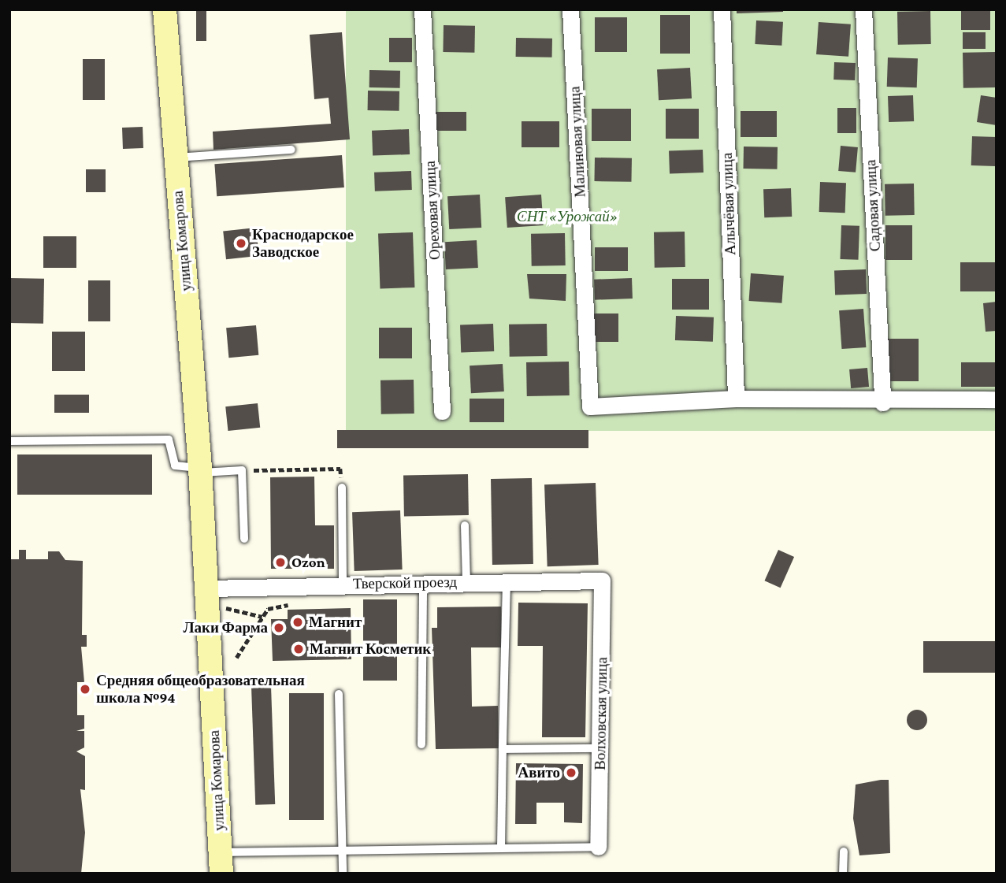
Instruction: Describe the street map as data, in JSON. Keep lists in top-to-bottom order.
{
  "streets": {
    "street": [
      "Малиновая улица",
      "Алычёвая улица",
      "Садовая улица",
      "Ореховая улица",
      "улица Комарова",
      "Тверской проезд",
      "Волховская улица"
    ]
  },
  "crossings": [
    ["Малиновая улица", "Алычёвая улица"],
    ["улица Комарова", "Тверской проезд"],
    ["Тверской проезд", "Волховская улица"]
  ],
  "parks": ["СНТ «Урожай»"],
  "places": [
    "Краснодарское Заводское",
    "Ozon",
    "Магнит",
    "Лаки Фарма",
    "Магнит Косметик",
    "Средняя общеобразовательная школа №94",
    "Авито"
  ]
}
